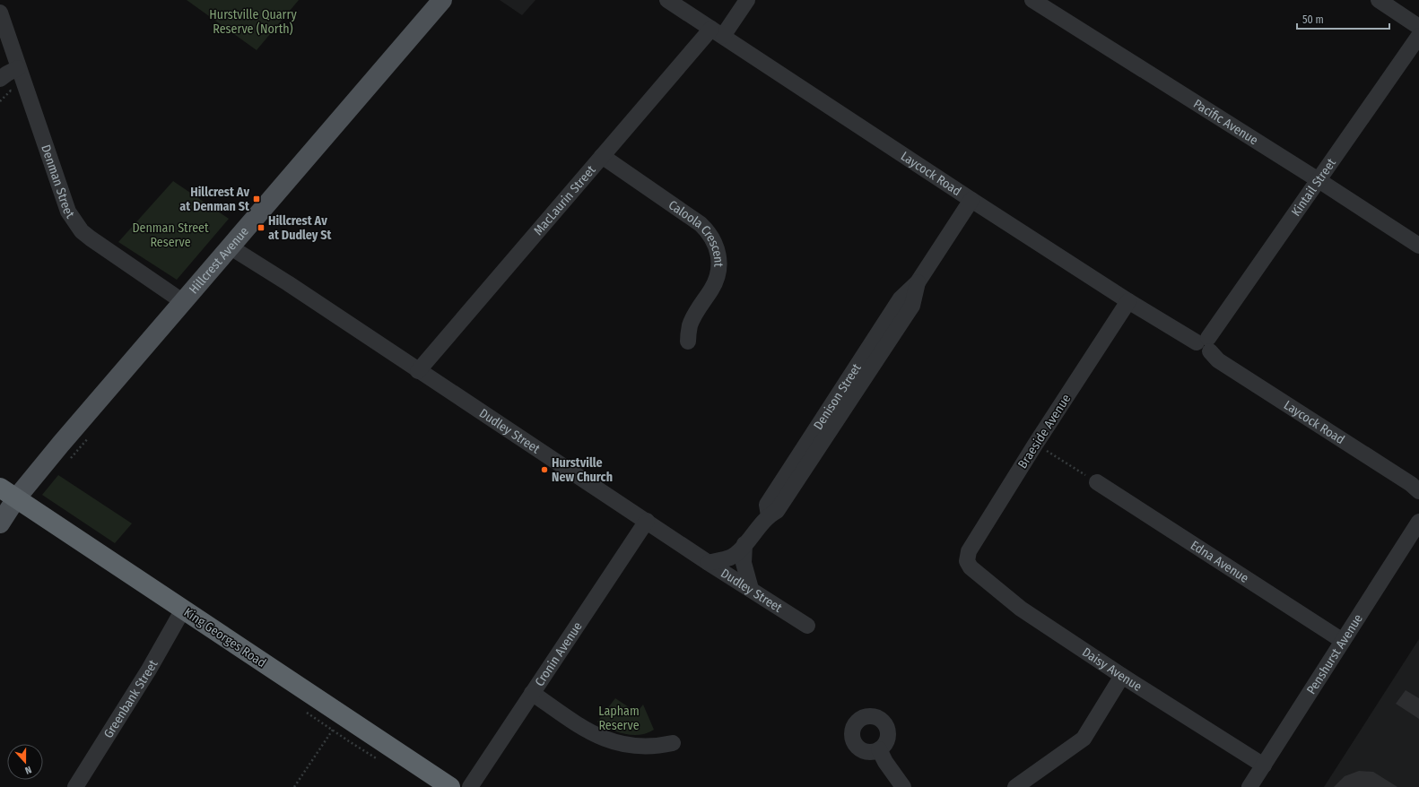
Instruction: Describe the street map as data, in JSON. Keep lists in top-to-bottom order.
{
  "streets": {
    "highway": ["King Georges Road"],
    "main road": ["Hillcrest Avenue"],
    "street": [
      "Pacific Avenue",
      "Laycock Road",
      "Denman Street",
      "Kintail Street",
      "MacLaurin Street",
      "Caloola Crescent",
      "Denison Street",
      "Dudley Street",
      "Braeside Avenue",
      "Edna Avenue",
      "Cronin Avenue",
      "Penshurst Avenue",
      "Daisy Avenue",
      "Greenbank Street"
    ]
  },
  "crossings": [
    ["Pacific Avenue", "Kintail Street"],
    ["Laycock Road", "Kintail Street"],
    ["Laycock Road", "MacLaurin Street"],
    ["Laycock Road", "Denison Street"],
    ["Laycock Road", "Braeside Avenue"],
    ["Denman Street", "Hillcrest Avenue"],
    ["MacLaurin Street", "Caloola Crescent"],
    ["MacLaurin Street", "Dudley Street"],
    ["Hillcrest Avenue", "Dudley Street"],
    ["Hillcrest Avenue", "King Georges Road"],
    ["Denison Street", "Dudley Street"],
    ["Dudley Street", "Cronin Avenue"],
    ["Braeside Avenue", "Daisy Avenue"],
    ["Edna Avenue", "Penshurst Avenue"],
    ["King Georges Road", "Greenbank Street"],
    ["Penshurst Avenue", "Daisy Avenue"]
  ],
  "parks": ["Hurstville Quarry Reserve (North)", "Denman Street Reserve", "Lapham Reserve"],
  "places": {
    "transit": ["Hillcrest Av at Denman St", "Hillcrest Av at Dudley St"],
    "other": ["Hurstville New Church"]
  },
  "scale_bar": "50 m",
  "north": "bottom"
}
